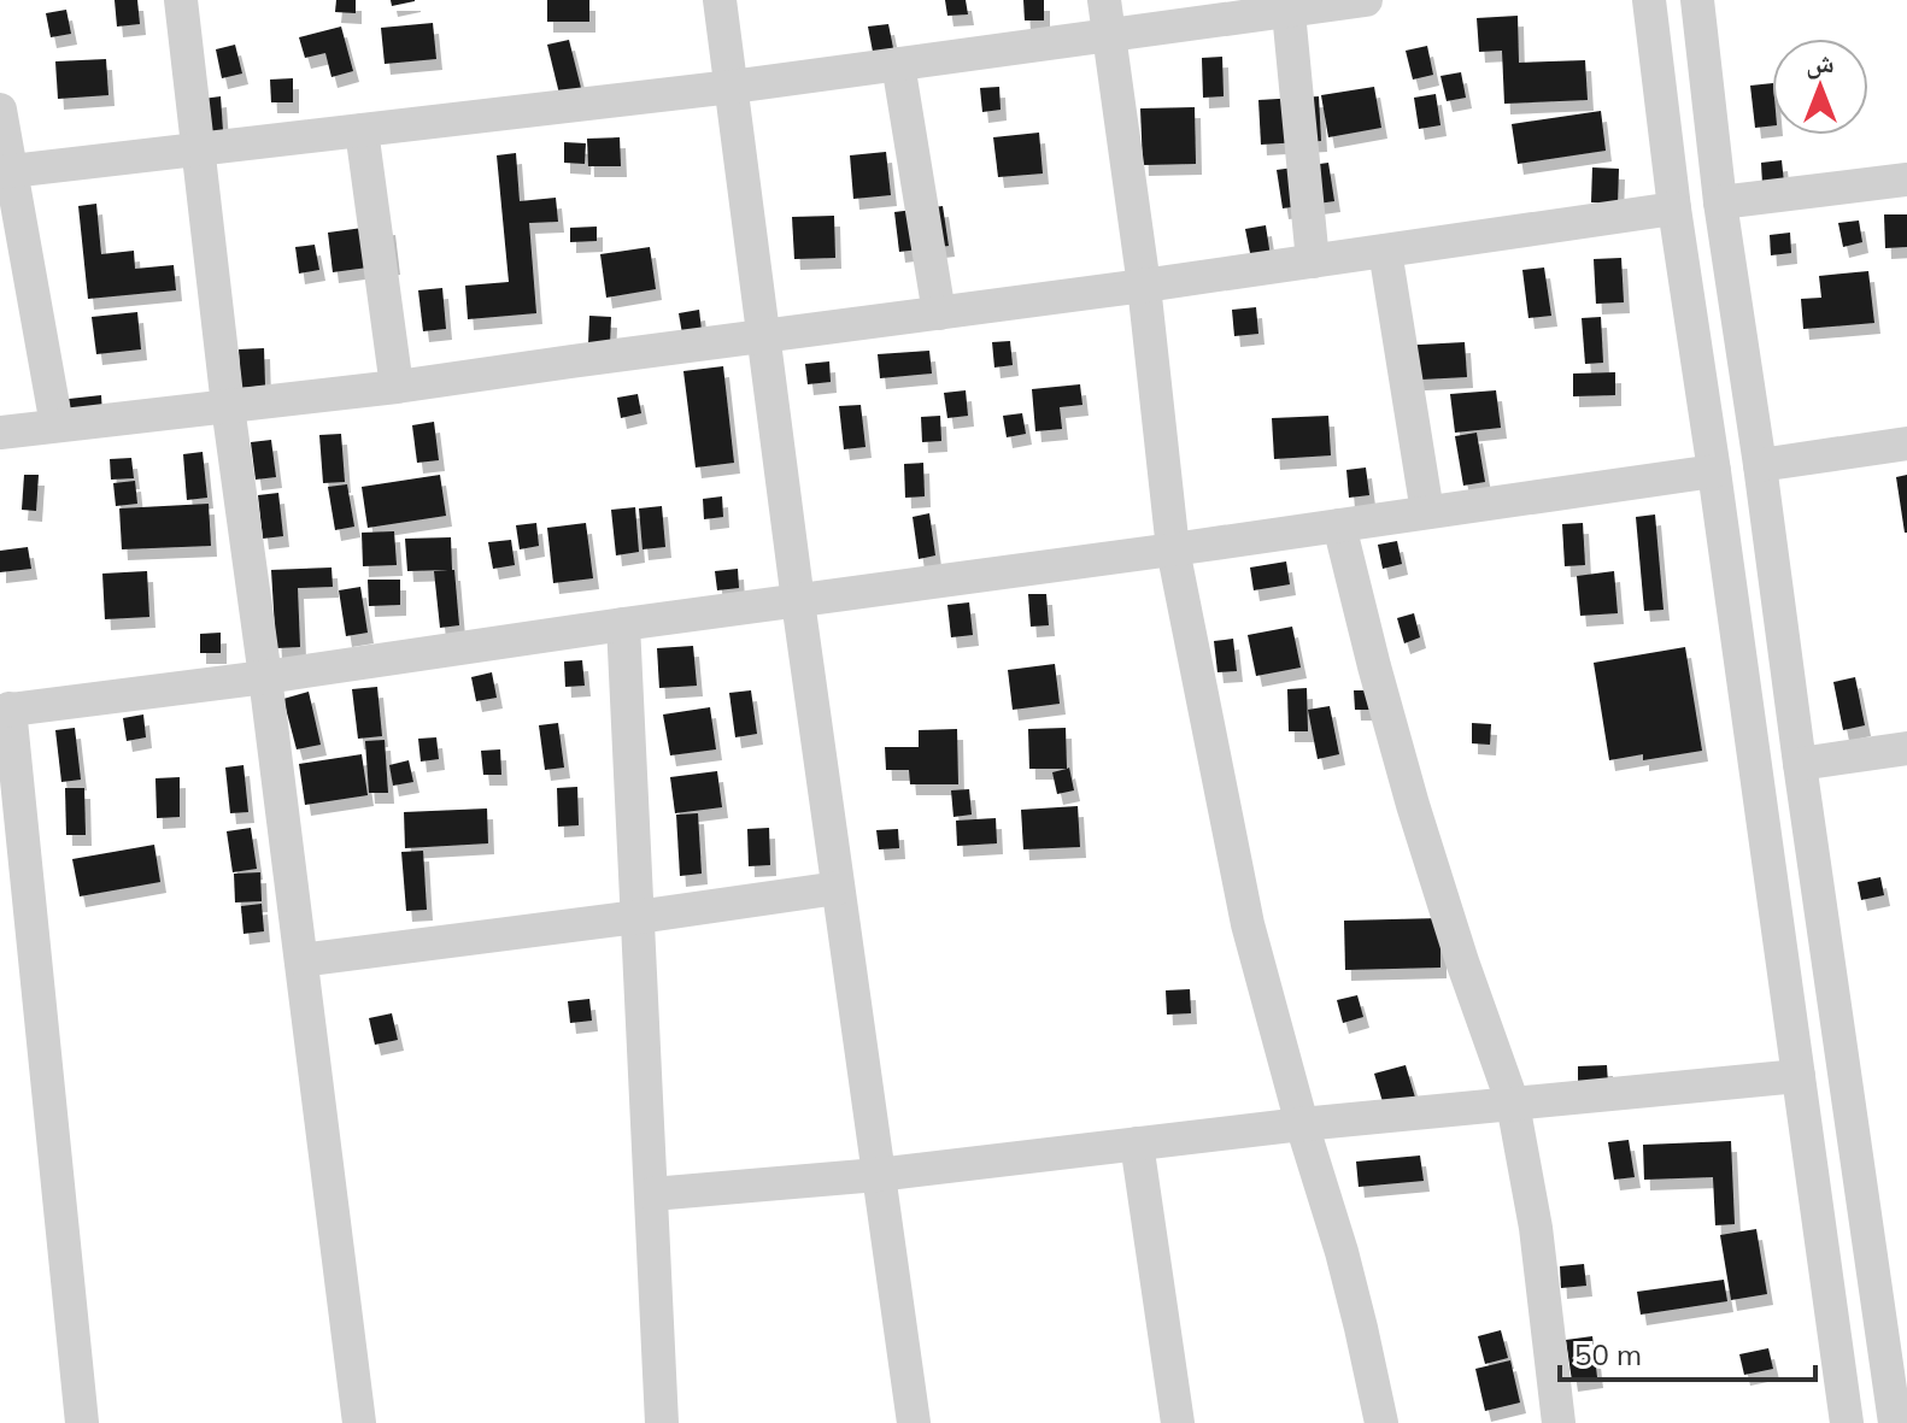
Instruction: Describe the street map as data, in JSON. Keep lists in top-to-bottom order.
{
  "scale_bar": "50 m",
  "north": "top"
}
